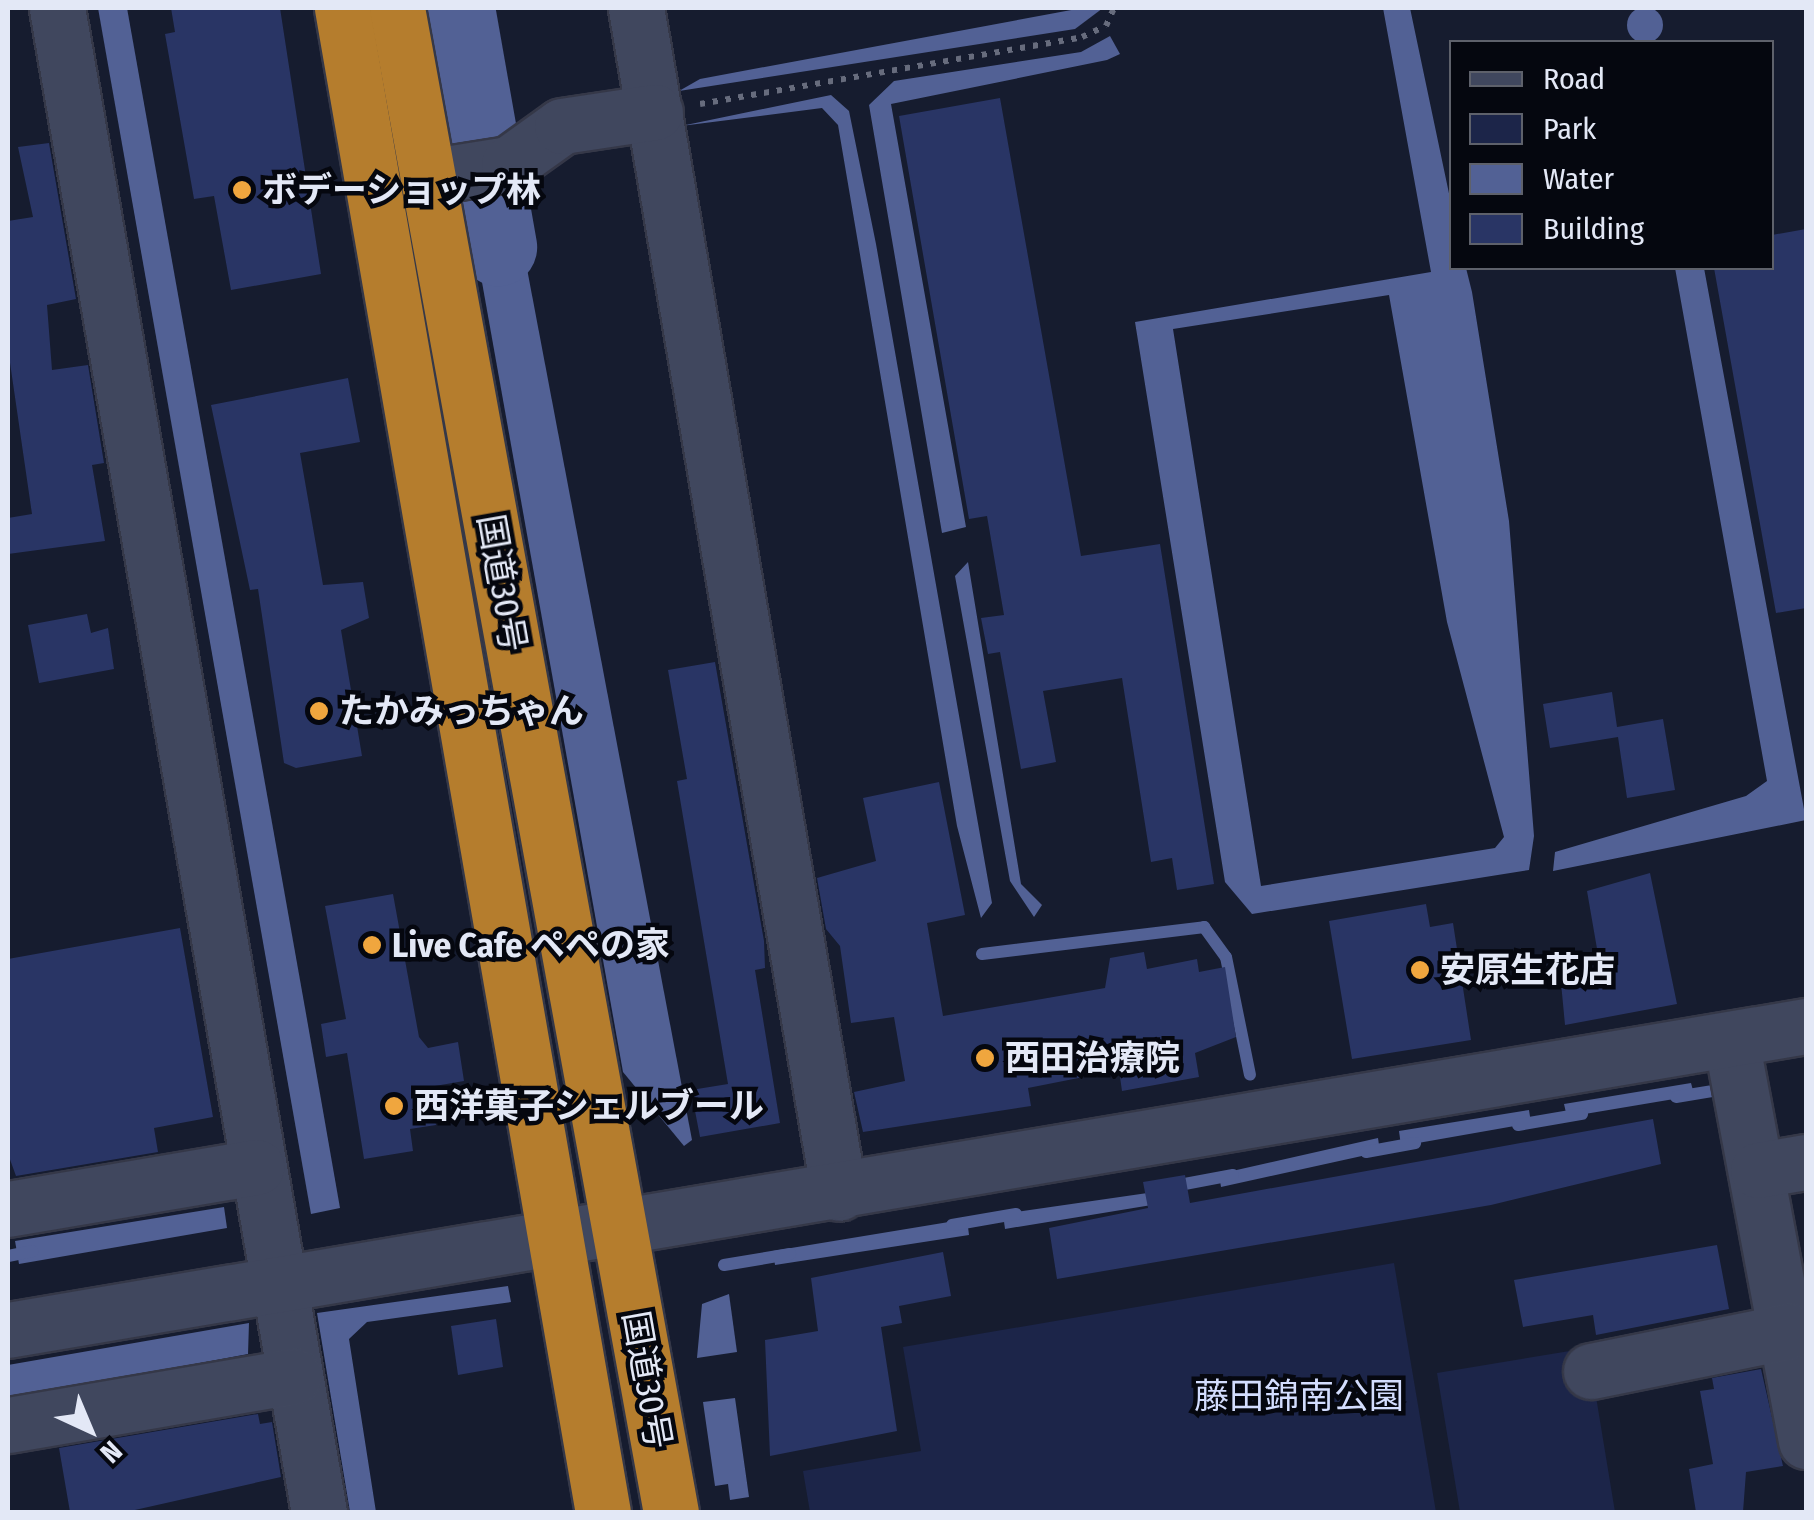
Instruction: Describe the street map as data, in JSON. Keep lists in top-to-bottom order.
{
  "streets": {
    "highway": ["国道30号"]
  },
  "parks": ["藤田錦南公園"],
  "places": [
    "ボデーショップ林",
    "たかみっちゃん",
    "Live Cafe ペペの家",
    "安原生花店",
    "西田治療院",
    "西洋菓子シェルブール"
  ],
  "legend": [
    "Road",
    "Park",
    "Water",
    "Building"
  ],
  "north": "bottom right"
}
